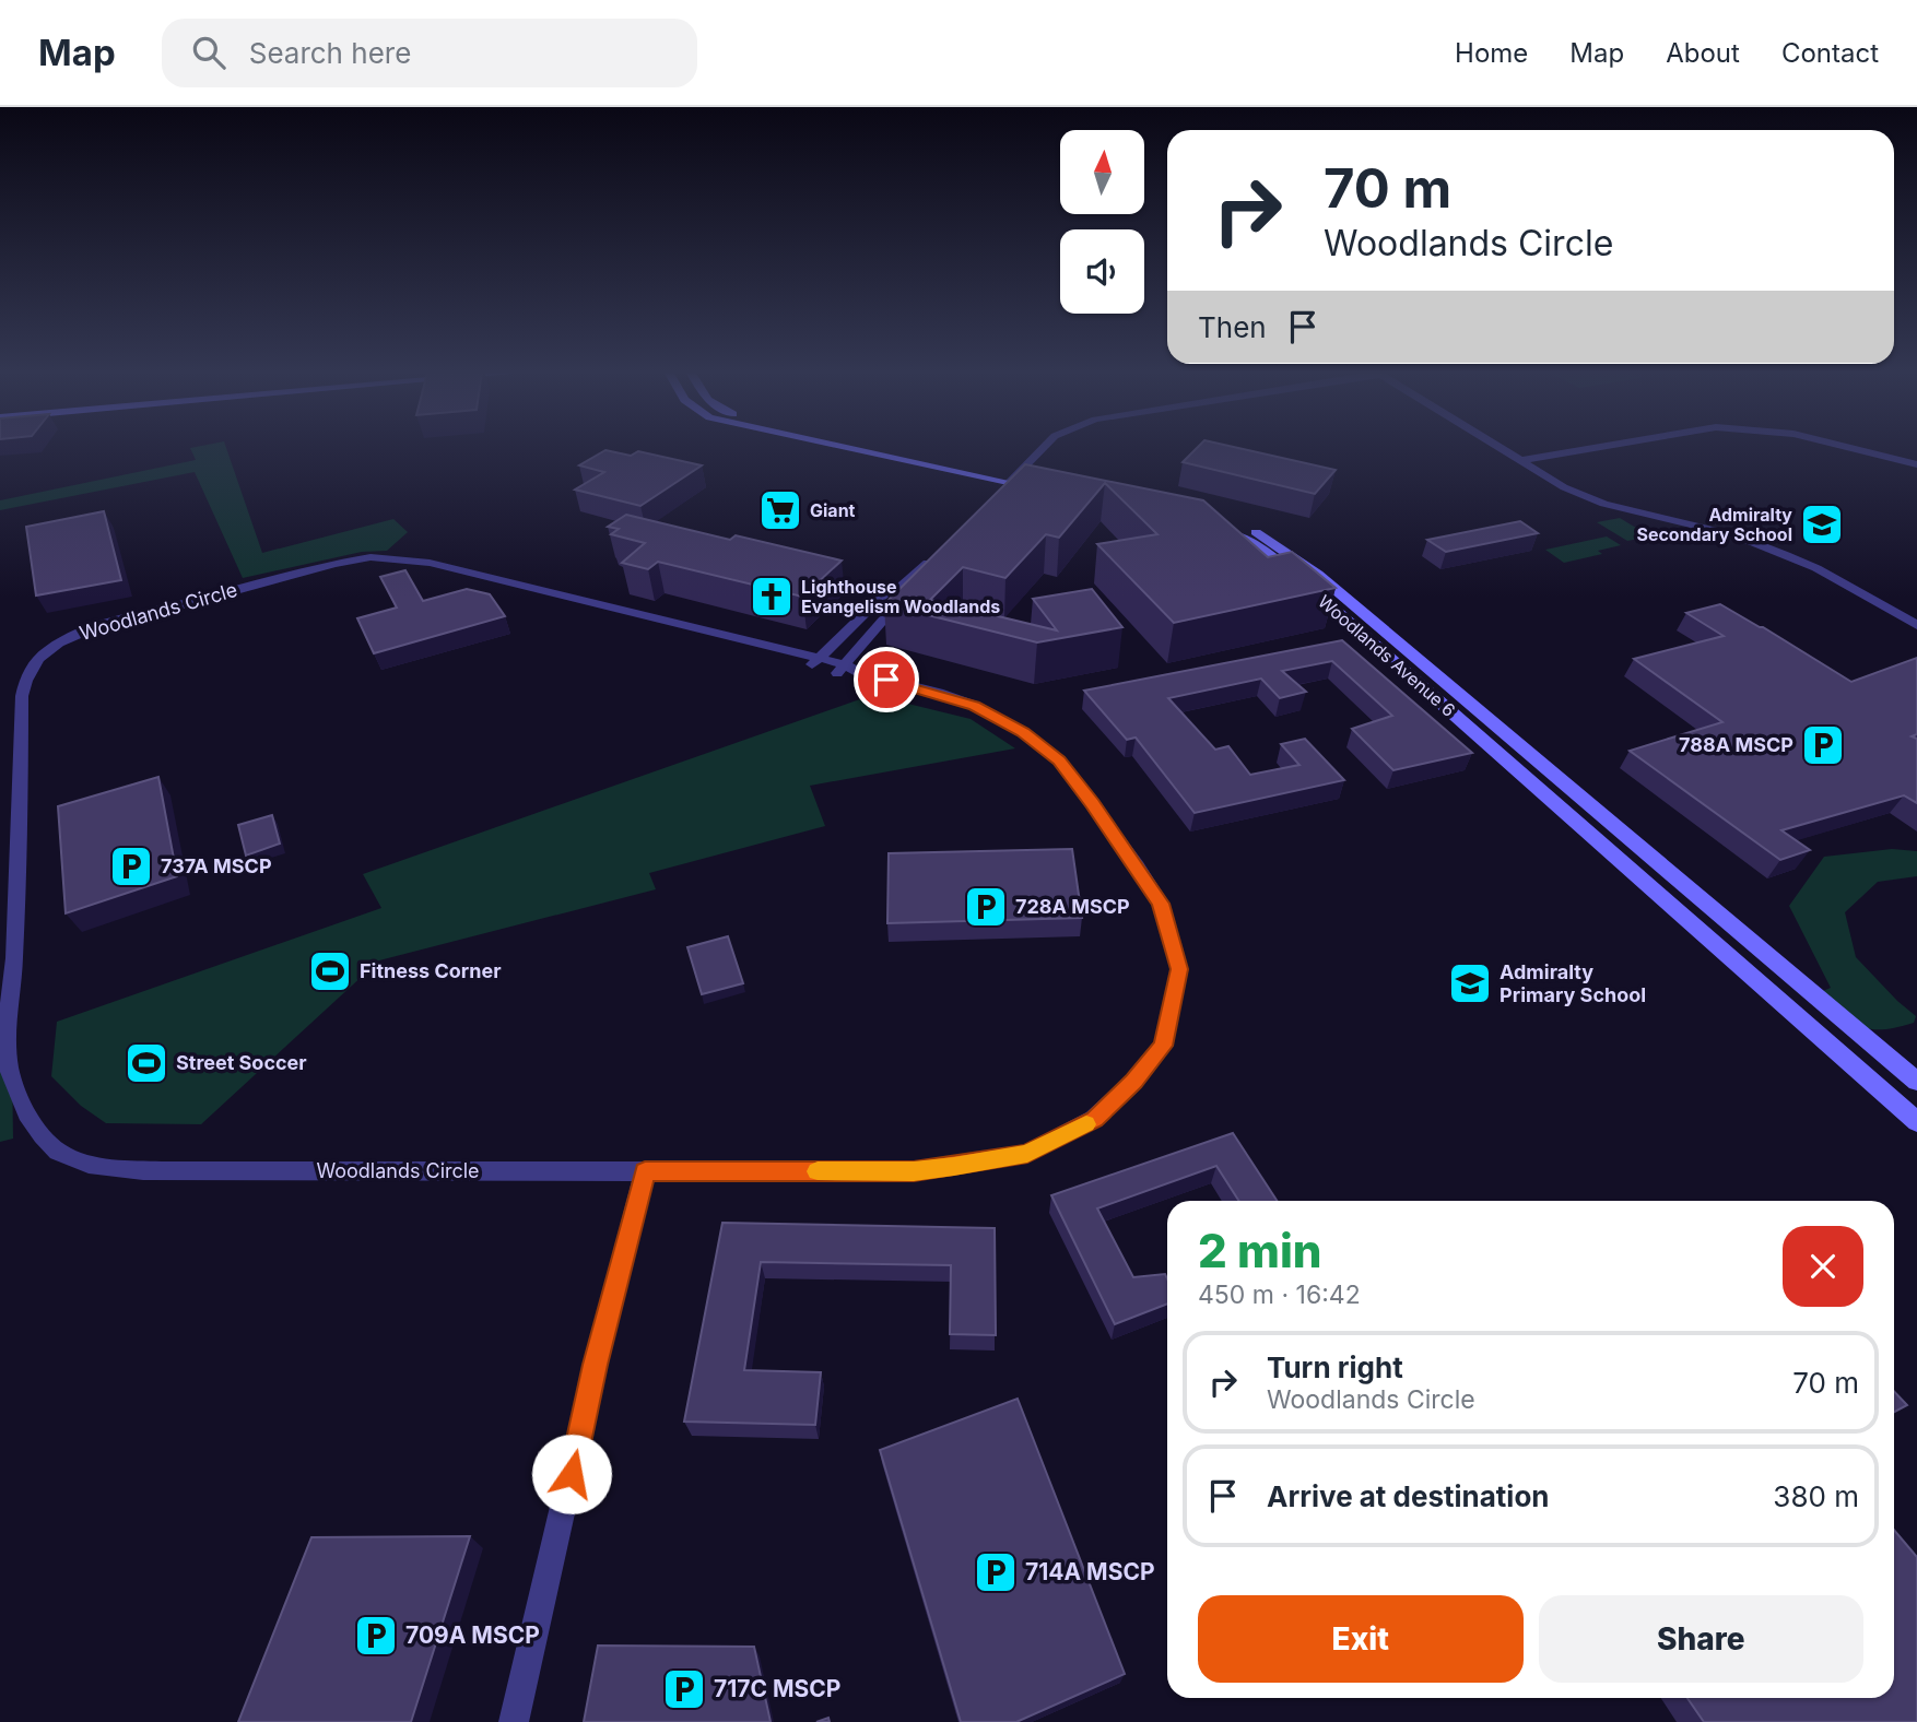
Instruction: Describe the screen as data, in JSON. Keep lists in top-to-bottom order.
{
  "streets": {
    "street": ["Woodlands Circle", "Woodlands Avenue 6"]
  },
  "places": {
    "supermarket": ["Giant"],
    "school or university": ["Admiralty Secondary School", "Admiralty Primary School"],
    "church": ["Lighthouse Evangelism Woodlands"],
    "parking": [
      "788A MSCP",
      "737A MSCP",
      "728A MSCP",
      "714A MSCP",
      "709A MSCP",
      "717C MSCP"
    ],
    "sports": ["Fitness Corner", "Street Soccer"]
  },
  "north": "top",
  "page": {
    "header": "Map",
    "search": "Search here",
    "nav": [
      "Home",
      "Map",
      "About",
      "Contact"
    ],
    "turn": ["70 m", "Woodlands Circle"],
    "then": "Then",
    "heading": ["2 min", "450 m · 16:42"],
    "list": [
      {
        "name": "Turn right",
        "note": "Woodlands Circle",
        "value": "70 m"
      },
      {
        "name": "Arrive at destination",
        "value": "380 m"
      }
    ],
    "buttons": ["Exit", "Share"]
  }
}
